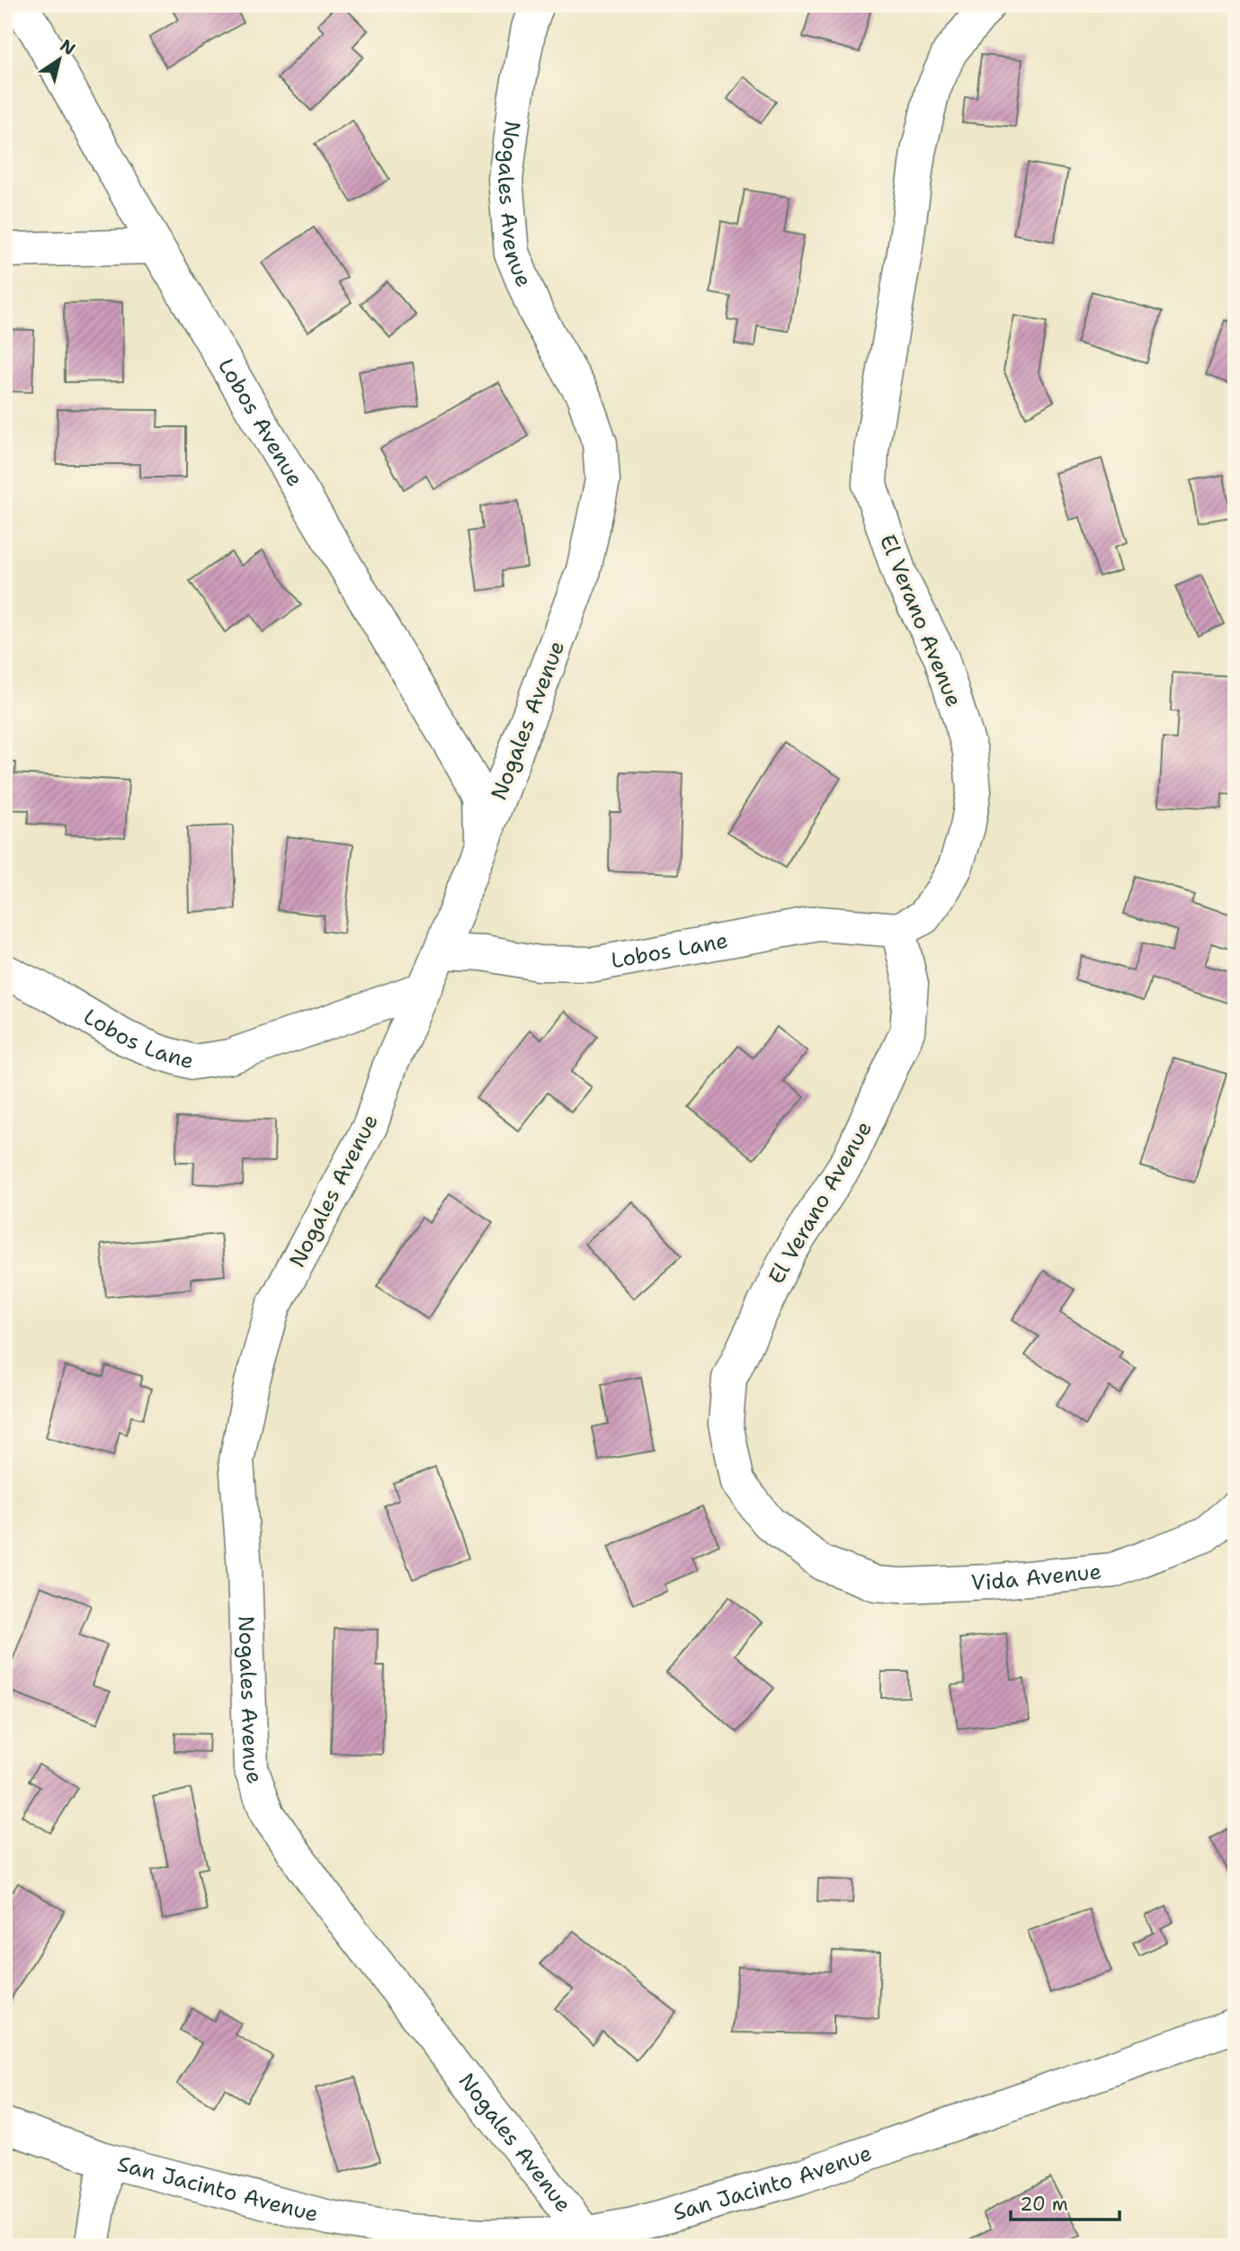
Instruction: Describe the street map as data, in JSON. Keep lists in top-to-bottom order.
{
  "streets": {
    "street": [
      "Nogales Avenue",
      "Lobos Avenue",
      "El Verano Avenue",
      "Lobos Lane",
      "Vida Avenue",
      "San Jacinto Avenue"
    ]
  },
  "crossings": [
    ["Nogales Avenue", "Lobos Avenue"],
    ["Nogales Avenue", "Lobos Lane"],
    ["Nogales Avenue", "San Jacinto Avenue"],
    ["El Verano Avenue", "Lobos Lane"],
    ["El Verano Avenue", "Vida Avenue"]
  ],
  "scale_bar": "20 m",
  "north": "top right"
}
